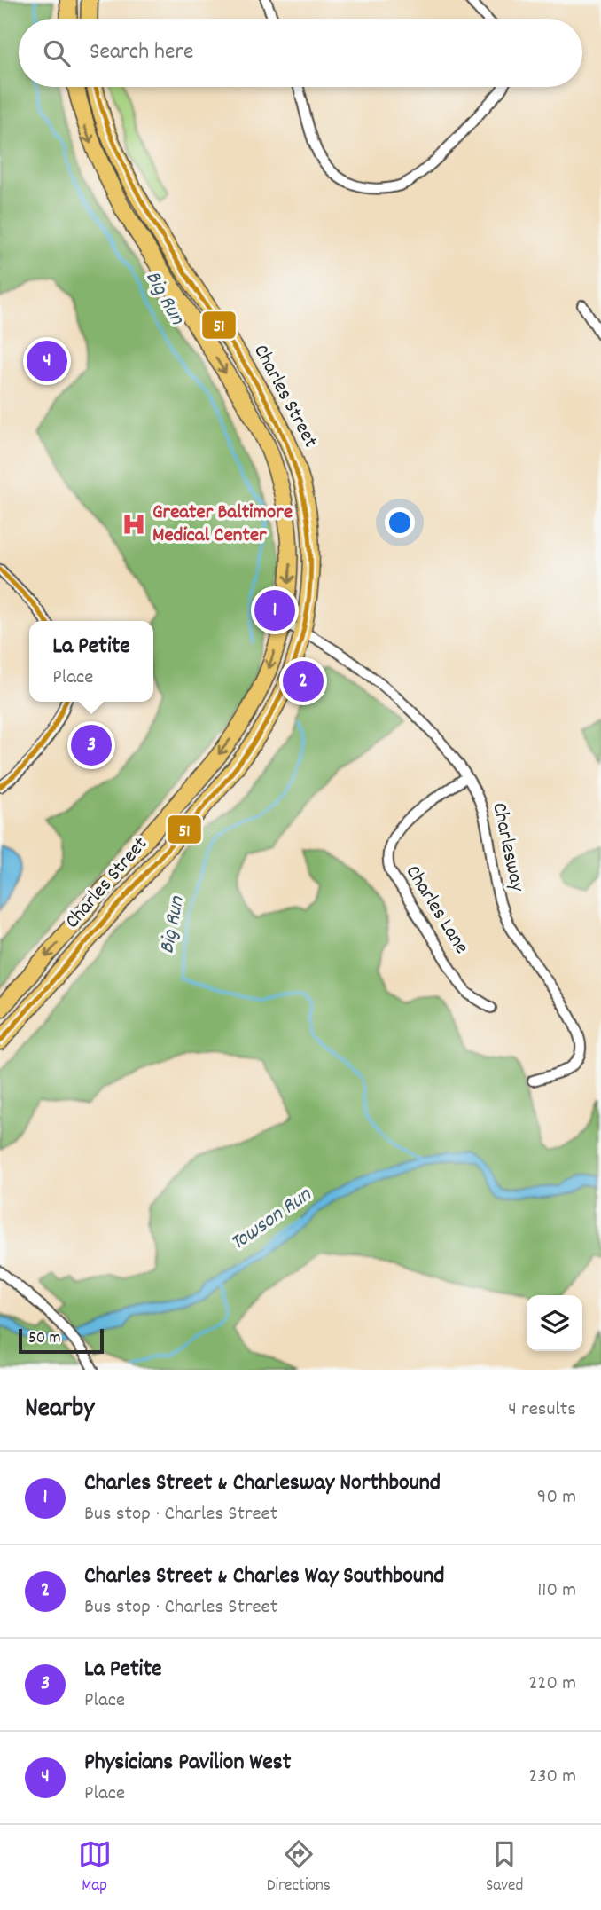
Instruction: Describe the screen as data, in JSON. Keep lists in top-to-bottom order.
{
  "streets": {
    "main road": ["Charles Street"],
    "street": ["Charlesway", "Charles Lane"]
  },
  "crossings": [
    ["Charles Street", "Charlesway"],
    ["Charlesway", "Charles Lane"]
  ],
  "one_way": ["Charles Street"],
  "water": ["Big Run", "Towson Run"],
  "places": {
    "hospital": ["Greater Baltimore Medical Center"]
  },
  "lines": ["transit line 51"],
  "scale_bar": "50 m",
  "page": {
    "search": "Search here",
    "pins": [
      "4",
      "1",
      "2",
      "3"
    ],
    "popup": ["La Petite", "Place"],
    "scale": "50 m",
    "heading": ["Nearby", "4 results"],
    "list": [
      {
        "mark": "1",
        "name": "Charles Street & Charlesway Northbound",
        "note": "Bus stop · Charles Street",
        "value": "90 m"
      },
      {
        "mark": "2",
        "name": "Charles Street & Charles Way Southbound",
        "note": "Bus stop · Charles Street",
        "value": "110 m"
      },
      {
        "mark": "3",
        "name": "La Petite",
        "note": "Place",
        "value": "220 m"
      },
      {
        "mark": "4",
        "name": "Physicians Pavilion West",
        "note": "Place",
        "value": "230 m"
      }
    ],
    "nav": ["Map", "Directions", "Saved"]
  }
}
